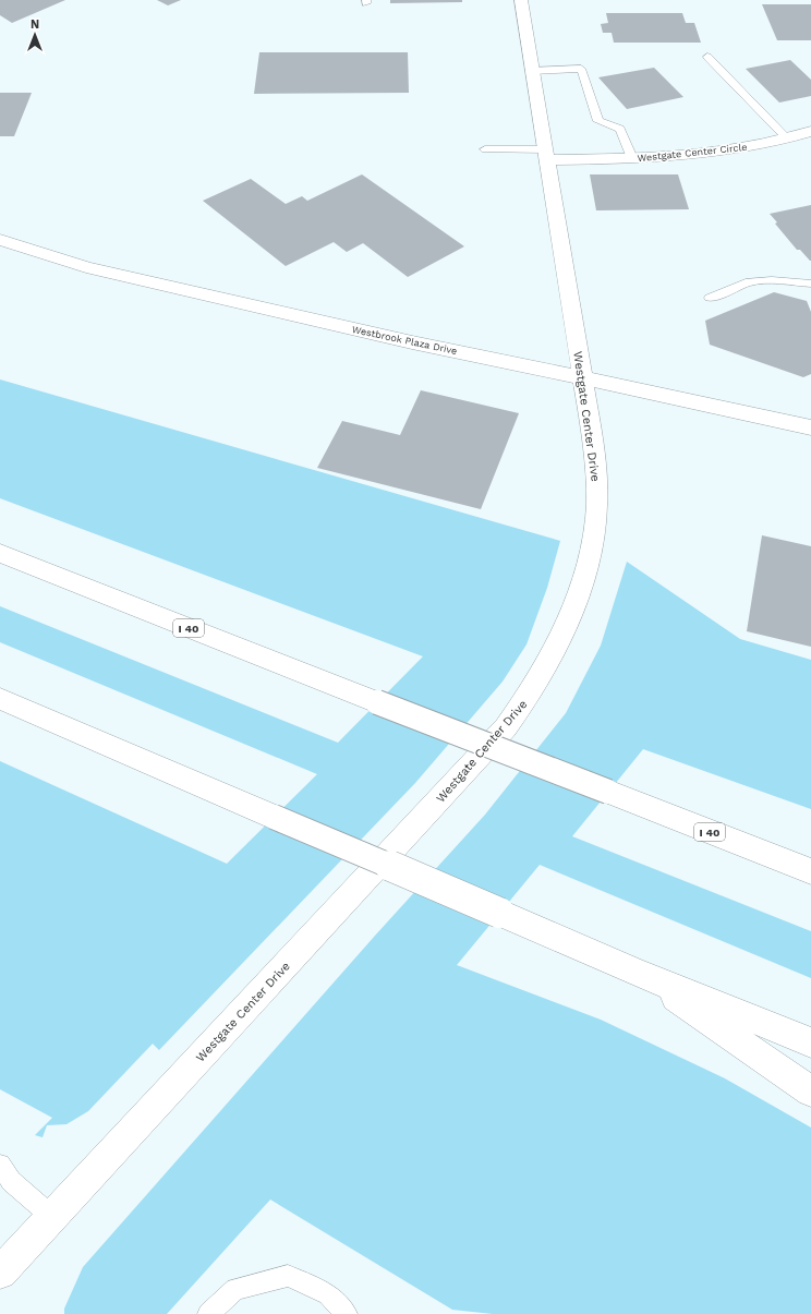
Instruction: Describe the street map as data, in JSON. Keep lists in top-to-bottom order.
{
  "streets": {
    "main road": [
      "Westgate Center Circle",
      "Westbrook Plaza Drive",
      "Westgate Center Drive",
      "I 40"
    ]
  },
  "crossings": [
    ["Westgate Center Circle", "Westgate Center Drive"],
    ["Westbrook Plaza Drive", "Westgate Center Drive"]
  ],
  "north": "top"
}
